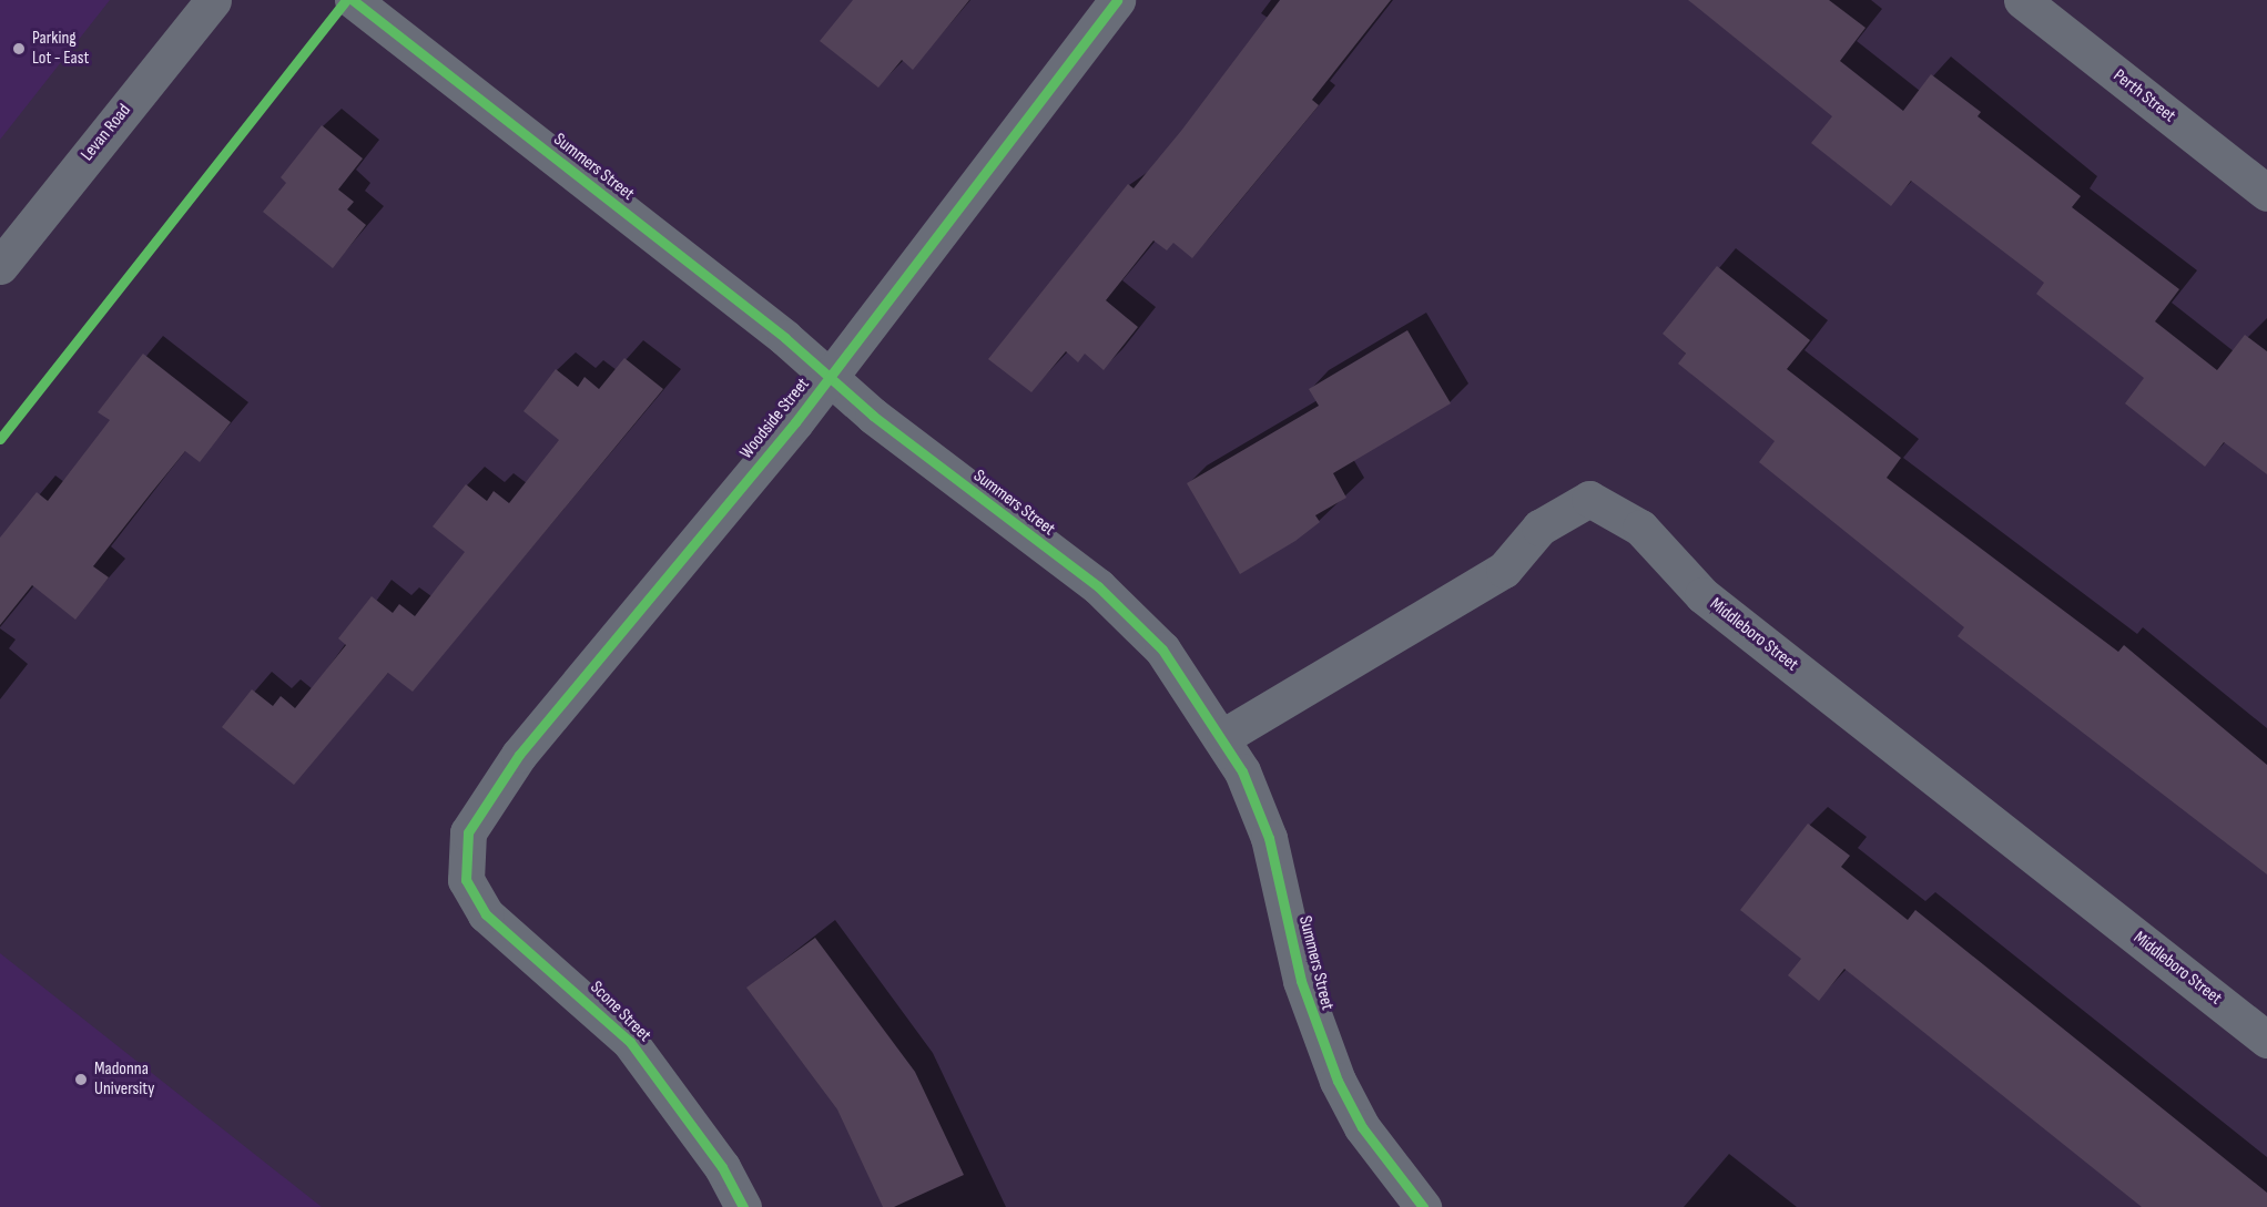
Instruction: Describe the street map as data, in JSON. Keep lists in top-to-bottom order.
{
  "streets": {
    "street": [
      "Perth Street",
      "Levan Road",
      "Summers Street",
      "Woodside Street",
      "Middleboro Street",
      "Scone Street"
    ]
  },
  "crossings": [
    ["Summers Street", "Woodside Street"],
    ["Summers Street", "Middleboro Street"],
    ["Woodside Street", "Scone Street"]
  ],
  "places": ["Parking Lot - East", "Madonna University"]
}
